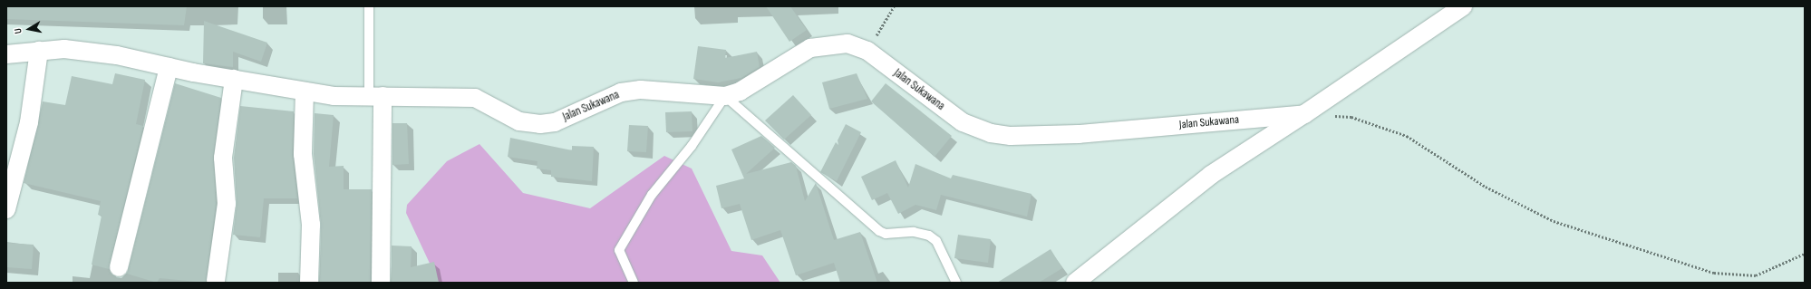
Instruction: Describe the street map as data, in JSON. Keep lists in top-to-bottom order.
{
  "streets": {
    "street": ["Jalan Sukawana"]
  },
  "north": "left"
}
